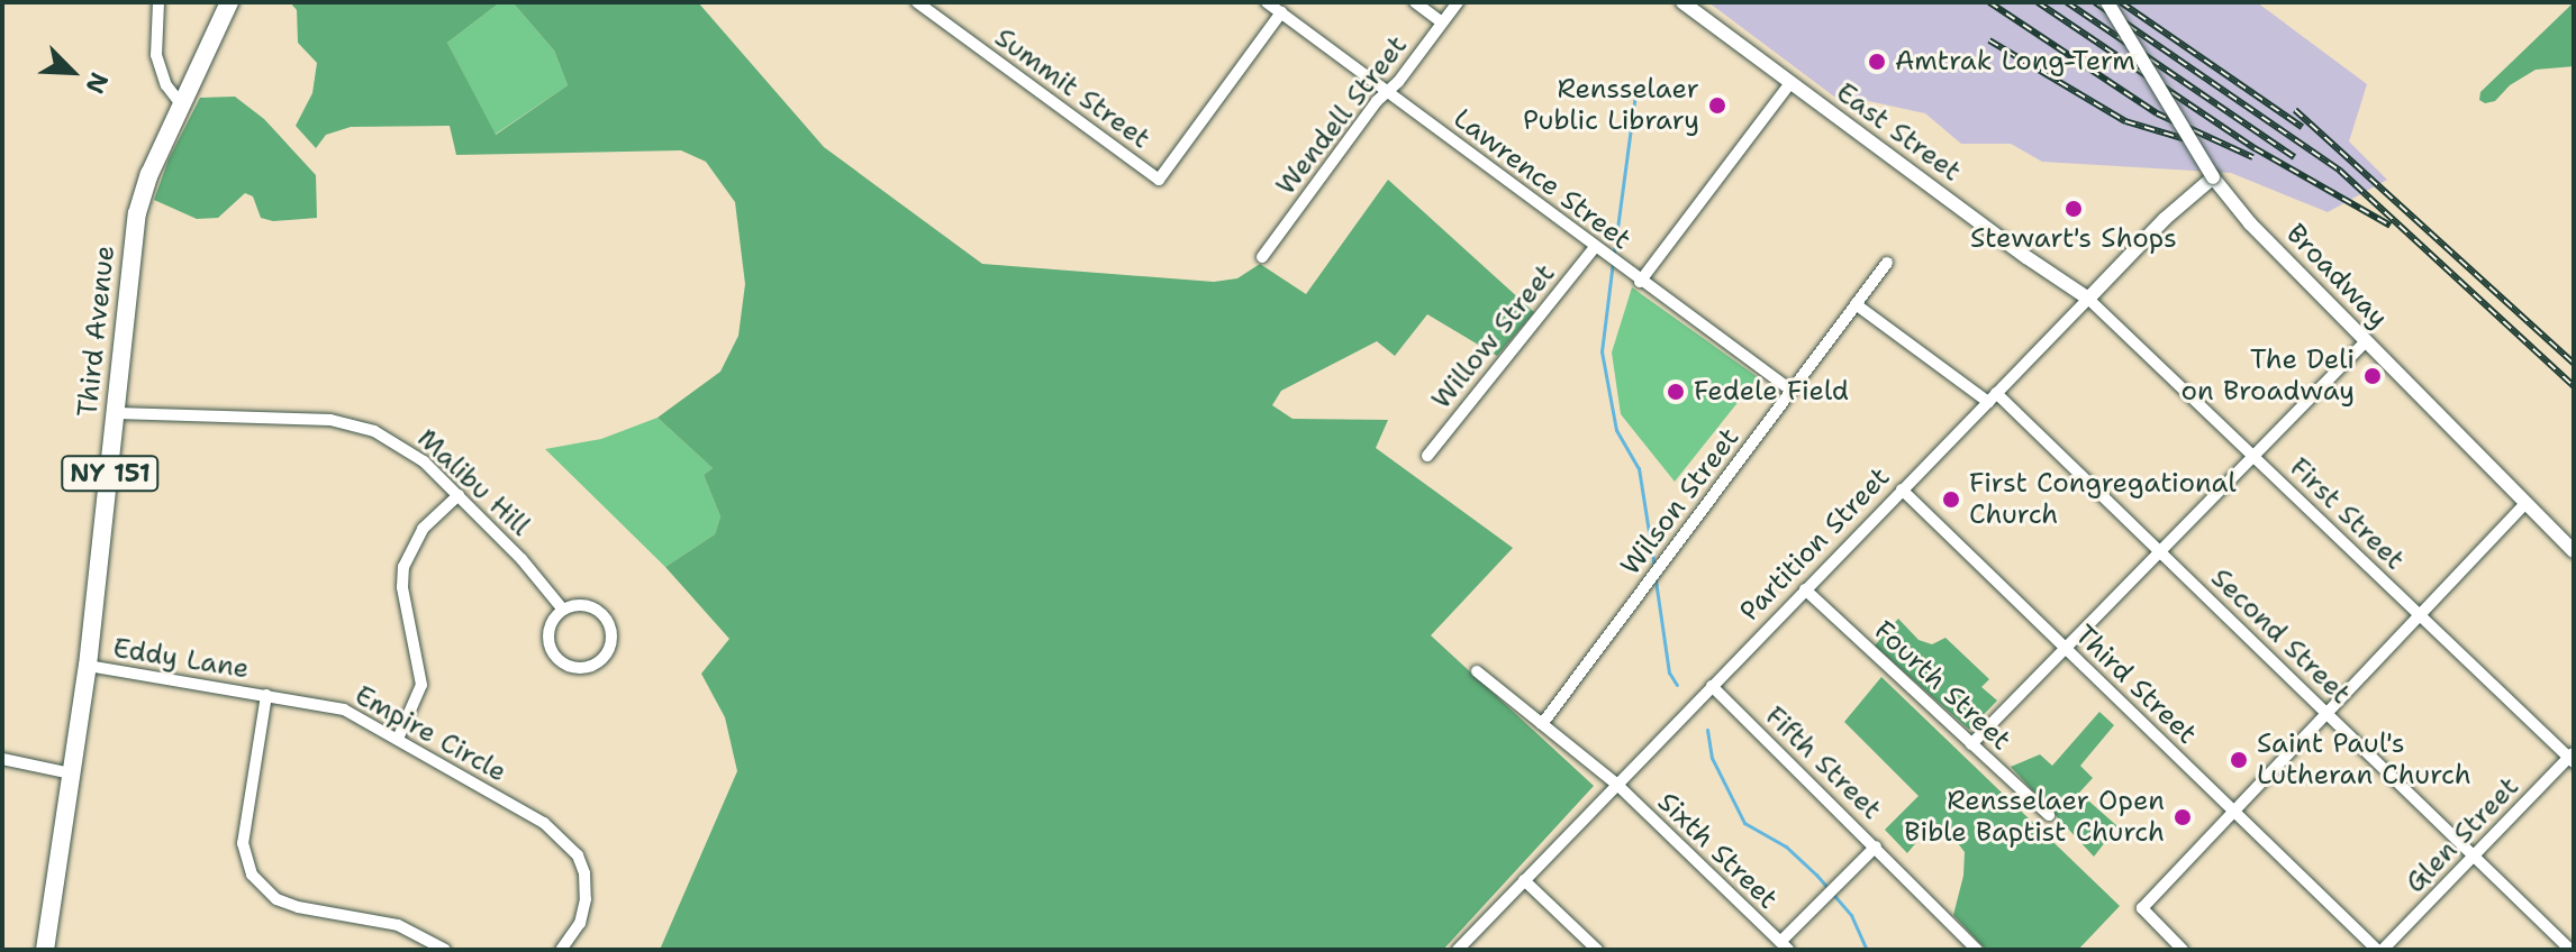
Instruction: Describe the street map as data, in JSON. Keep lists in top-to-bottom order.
{
  "streets": {
    "main road": ["Third Avenue", "NY 151"],
    "street": [
      "Summit Street",
      "Wendell Street",
      "East Street",
      "Lawrence Street",
      "Broadway",
      "Willow Street",
      "Malibu Hill",
      "Wilson Street",
      "First Street",
      "Partition Street",
      "Second Street",
      "Eddy Lane",
      "Third Street",
      "Fourth Street",
      "Empire Circle",
      "Fifth Street",
      "Glen Street",
      "Sixth Street"
    ]
  },
  "crossings": [
    ["Summit Street", "Lawrence Street"],
    ["Wendell Street", "Lawrence Street"],
    ["East Street", "First Street"],
    ["East Street", "Partition Street"],
    ["Lawrence Street", "Willow Street"],
    ["Lawrence Street", "Wilson Street"],
    ["Broadway", "Partition Street"],
    ["Third Avenue", "Malibu Hill"],
    ["Third Avenue", "Eddy Lane"],
    ["Wilson Street", "Second Street"],
    ["Wilson Street", "Sixth Street"],
    ["First Street", "Partition Street"],
    ["First Street", "Glen Street"],
    ["Partition Street", "Second Street"],
    ["Partition Street", "Third Street"],
    ["Partition Street", "Fourth Street"],
    ["Partition Street", "Fifth Street"],
    ["Partition Street", "Sixth Street"],
    ["Second Street", "Glen Street"],
    ["Eddy Lane", "Empire Circle"],
    ["Third Street", "Glen Street"]
  ],
  "places": [
    "Amtrak Long-Term",
    "Rensselaer Public Library",
    "Stewart's Shops",
    "The Deli on Broadway",
    "Fedele Field",
    "First Congregational Church",
    "Saint Paul's Lutheran Church",
    "Rensselaer Open Bible Baptist Church"
  ],
  "north": "bottom right"
}
